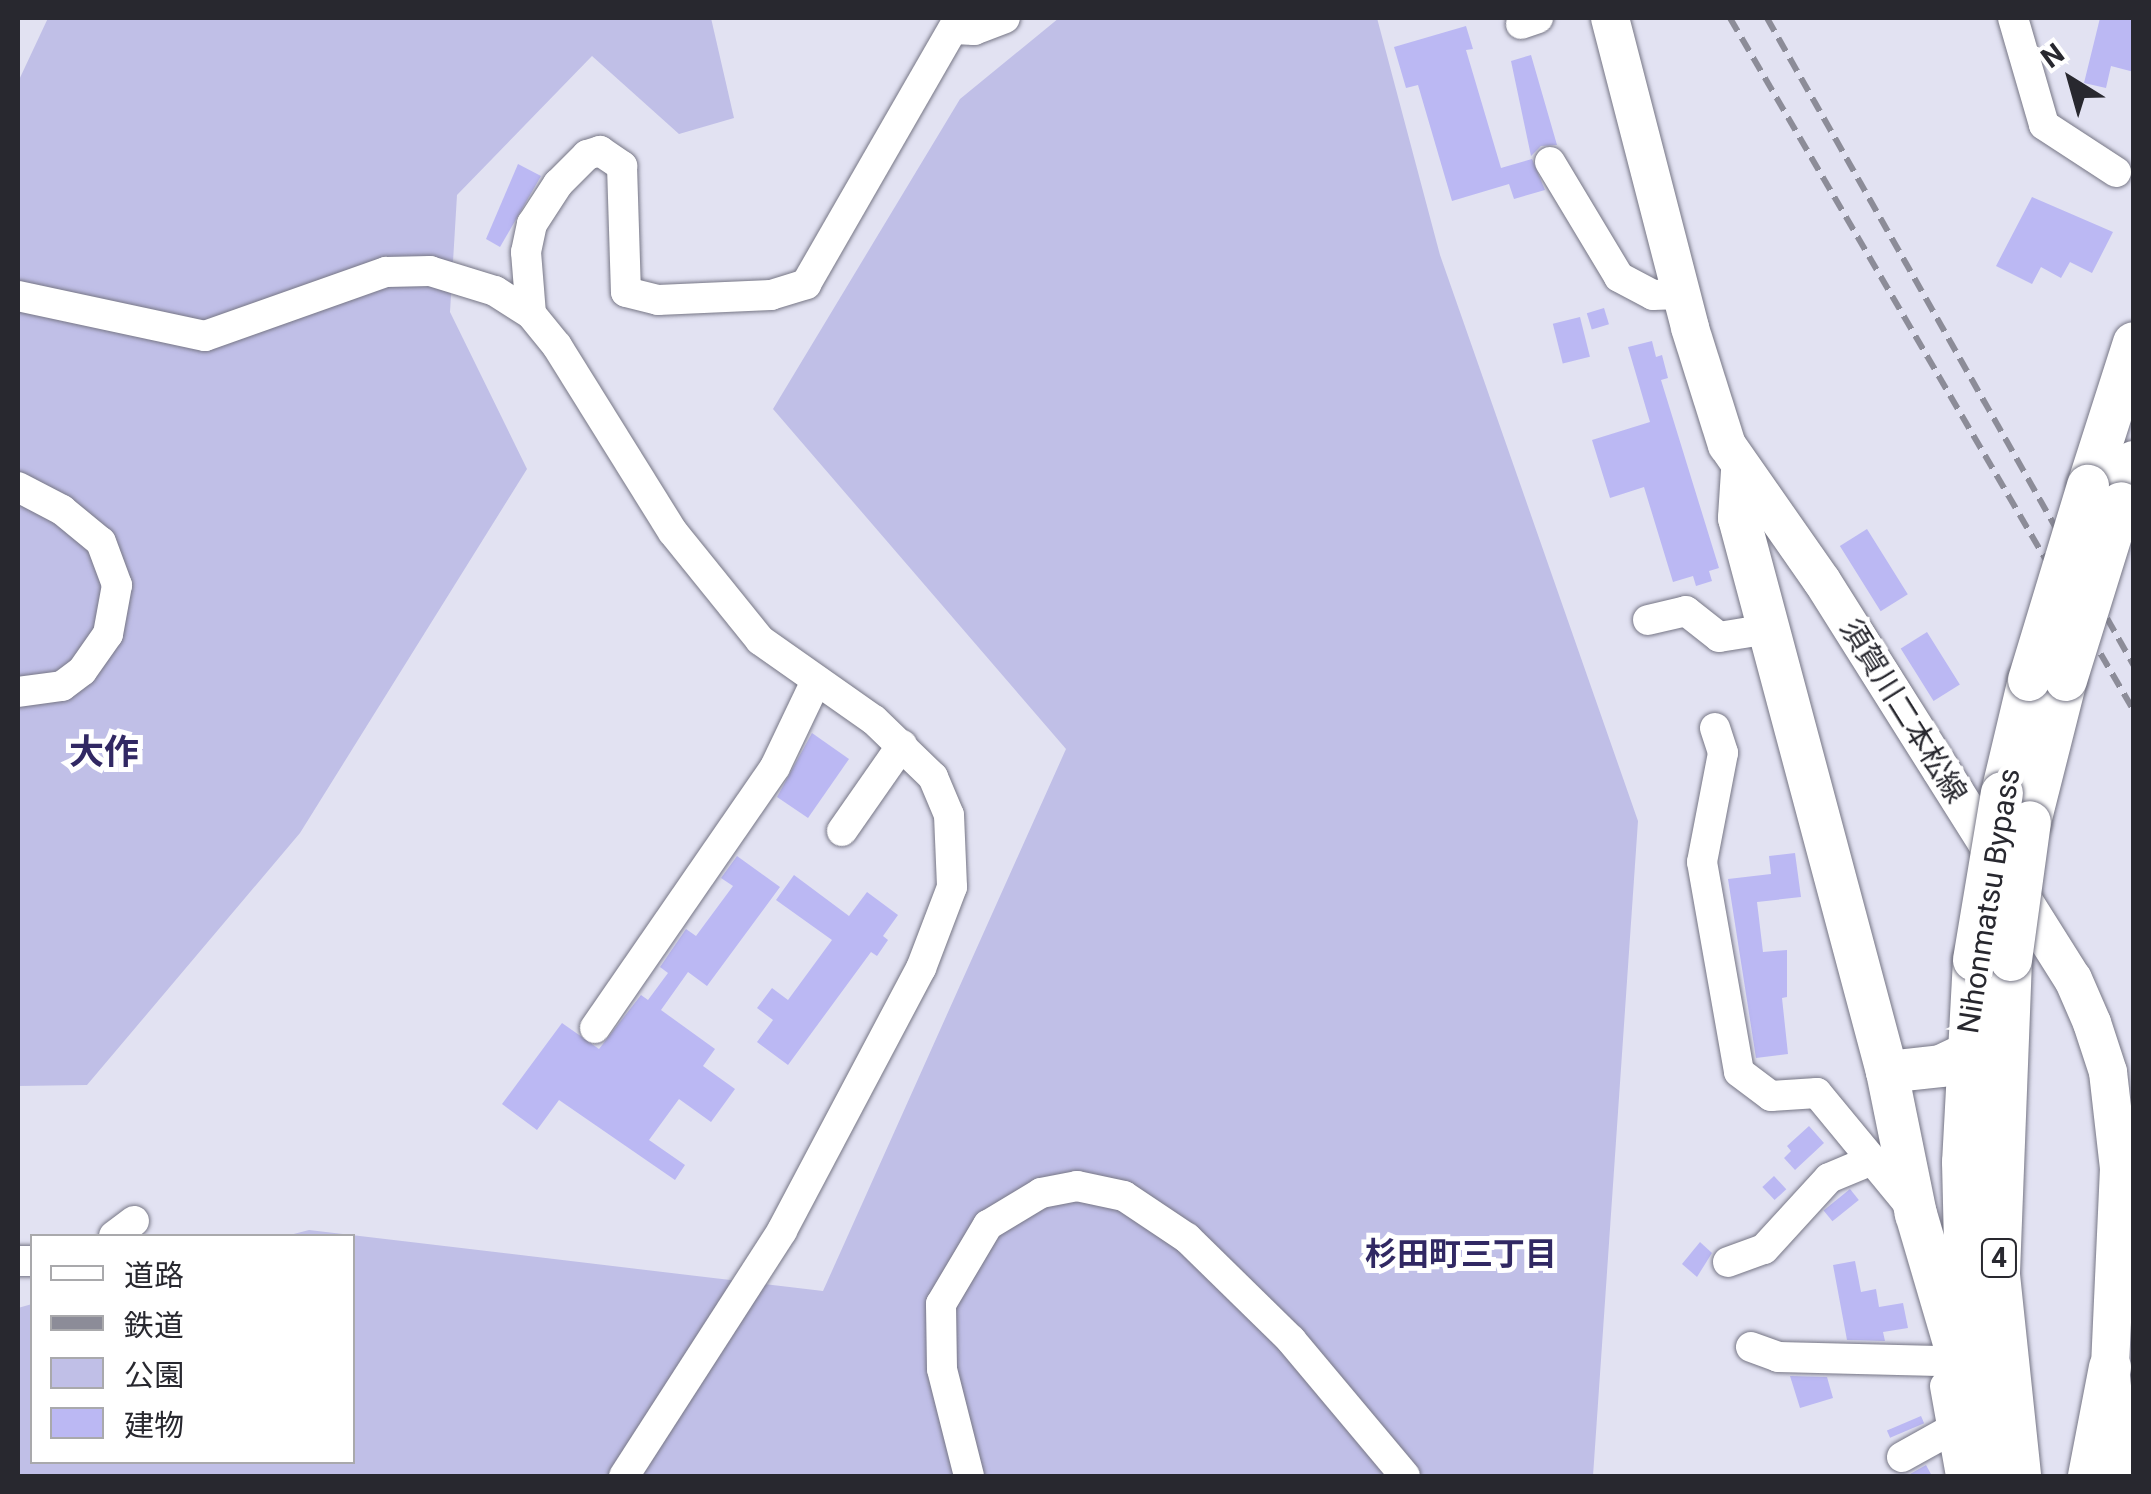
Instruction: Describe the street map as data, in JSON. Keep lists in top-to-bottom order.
{
  "streets": {
    "highway": ["Nihonmatsu Bypass", "4"],
    "main road": ["須賀川二本松線"]
  },
  "districts": ["大作", "杉田町三丁目"],
  "legend": [
    "道路",
    "鉄道",
    "公園",
    "建物"
  ],
  "north": "top left"
}
